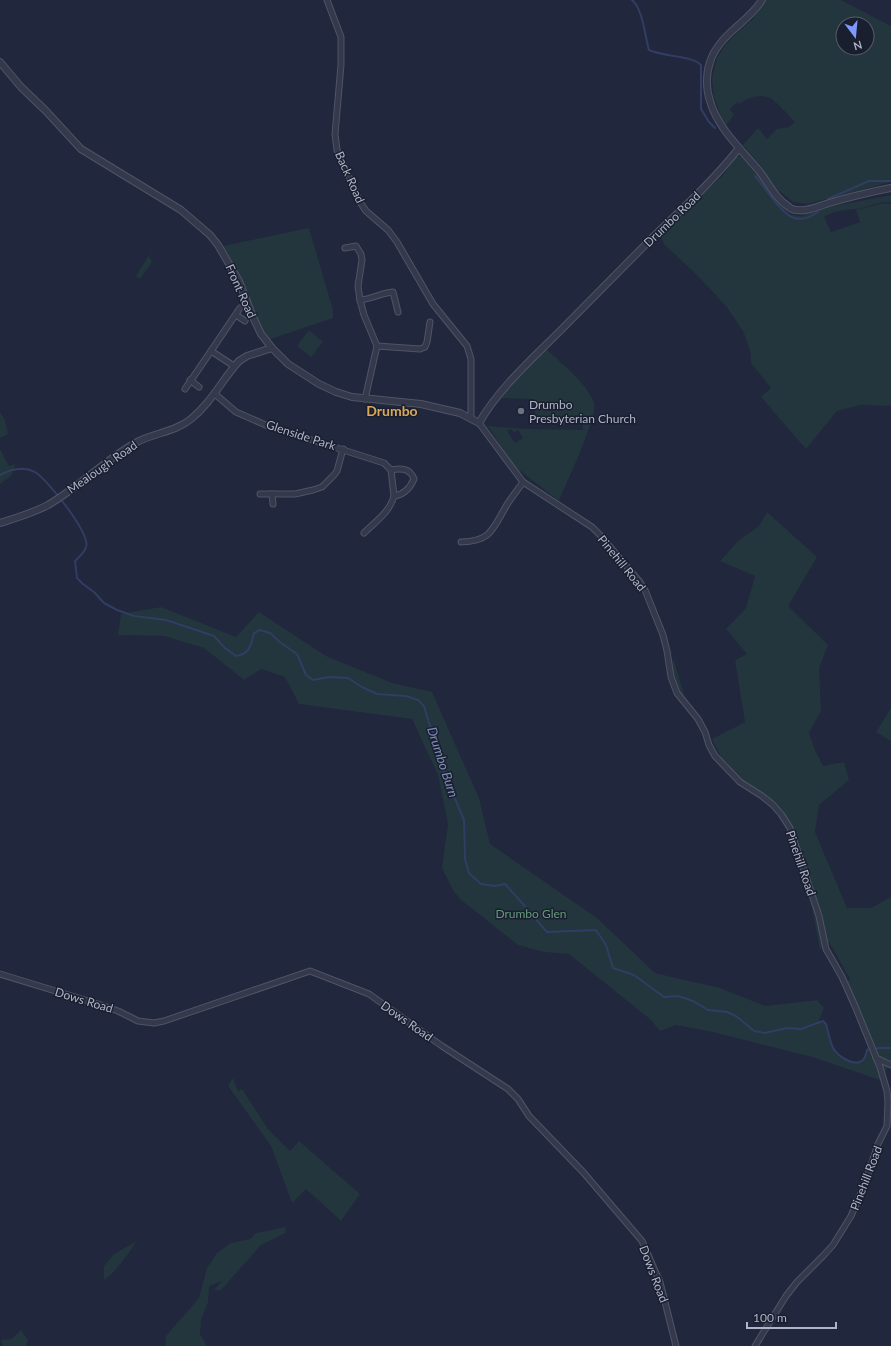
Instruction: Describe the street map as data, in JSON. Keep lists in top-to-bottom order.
{
  "streets": {
    "street": [
      "Back Road",
      "Drumbo Road",
      "Front Road",
      "Glenside Park",
      "Mealough Road",
      "Pinehill Road",
      "Dows Road"
    ]
  },
  "crossings": [
    ["Back Road", "Front Road"],
    ["Drumbo Road", "Front Road"],
    ["Drumbo Road", "Pinehill Road"],
    ["Front Road", "Mealough Road"],
    ["Front Road", "Pinehill Road"],
    ["Glenside Park", "Mealough Road"]
  ],
  "districts": ["Drumbo"],
  "water": ["Drumbo Burn"],
  "parks": ["Drumbo Glen"],
  "places": ["Drumbo Presbyterian Church"],
  "scale_bar": "100 m",
  "north": "bottom"
}
